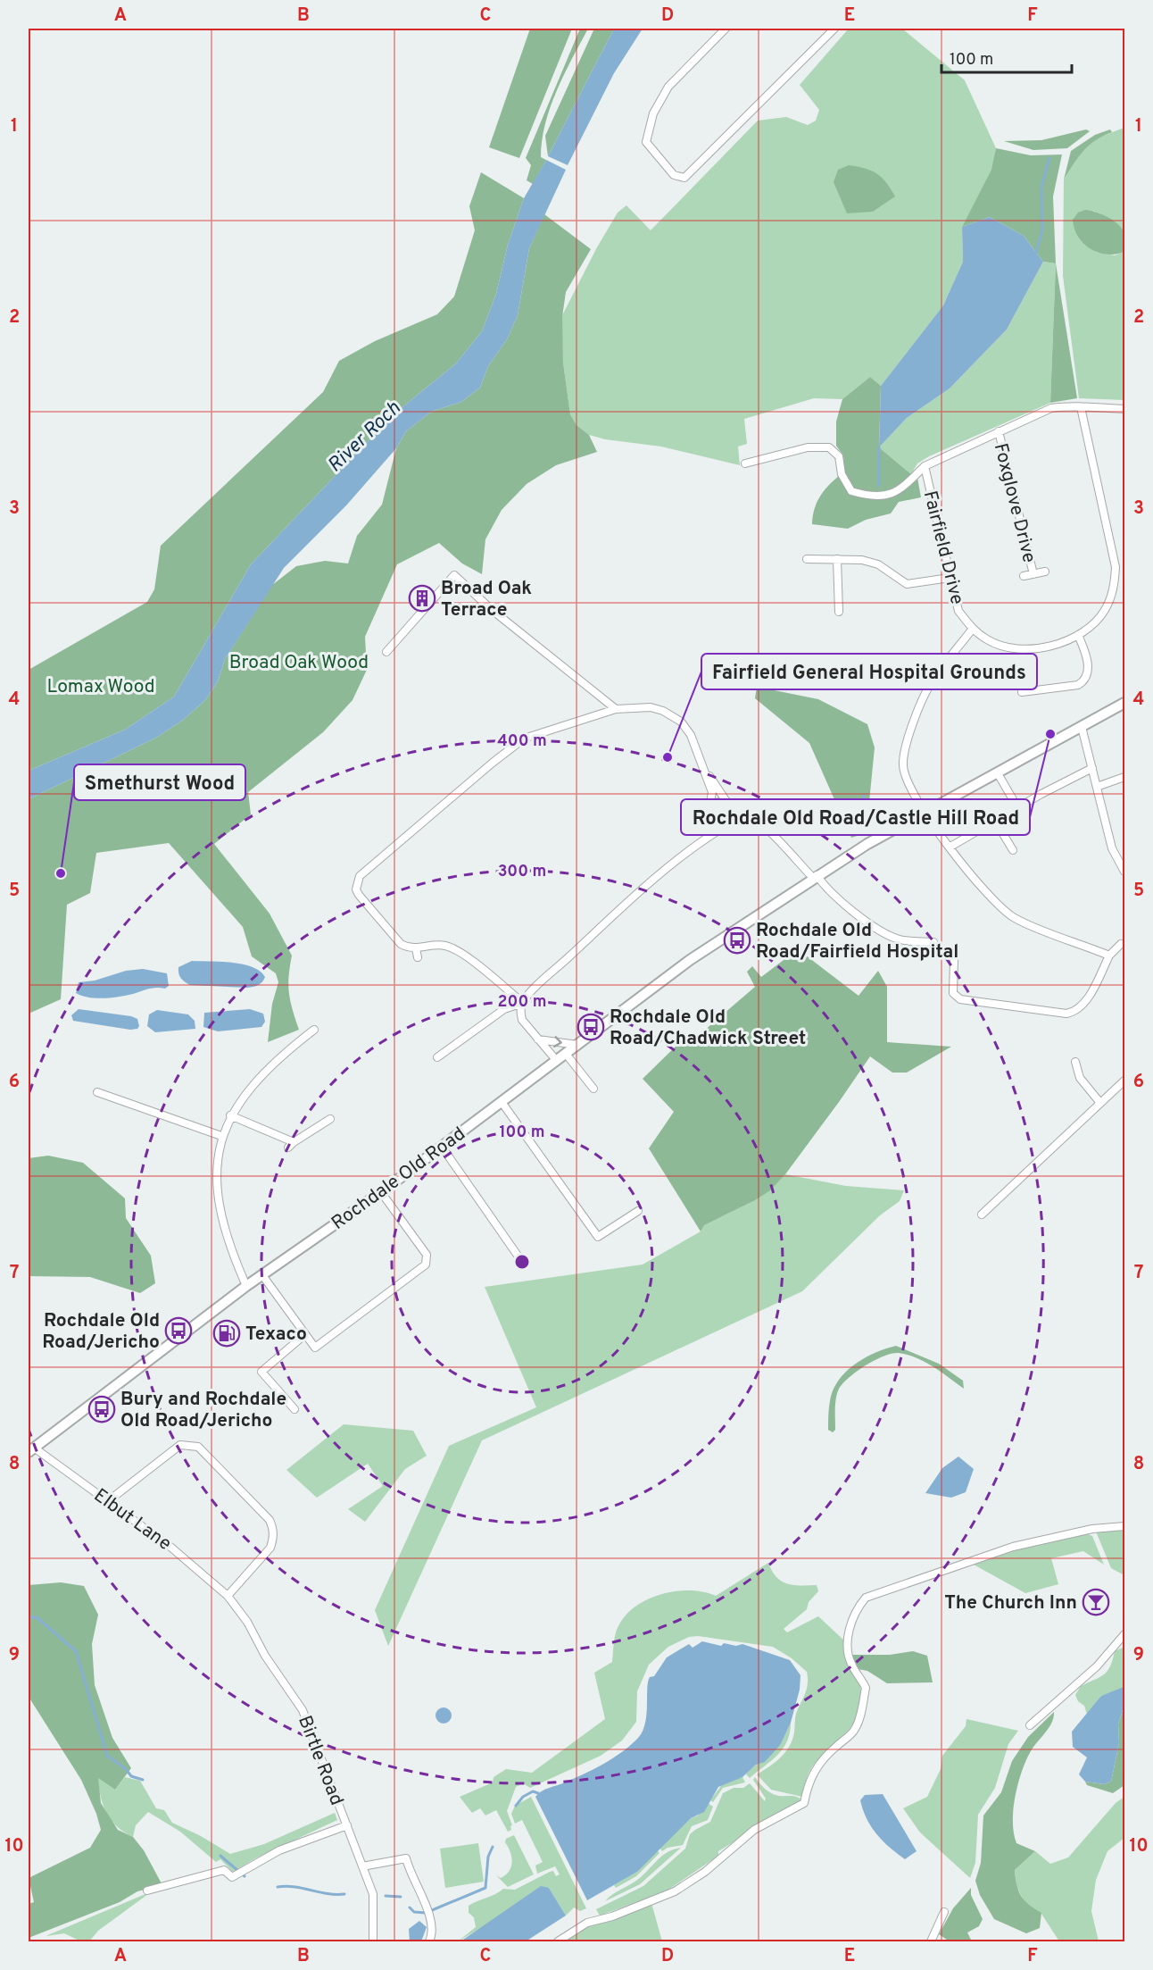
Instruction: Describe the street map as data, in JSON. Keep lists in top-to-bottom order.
{
  "streets": {
    "main road": ["Rochdale Old Road"],
    "street": [
      "Foxglove Drive",
      "Fairfield Drive",
      "Elbut Lane",
      "Birtle Road"
    ]
  },
  "crossings": [
    ["Foxglove Drive", "Fairfield Drive"],
    ["Rochdale Old Road", "Elbut Lane"],
    ["Elbut Lane", "Birtle Road"]
  ],
  "water": ["River Roch"],
  "parks": ["Broad Oak Wood", "Lomax Wood"],
  "places": {
    "building": ["Broad Oak Terrace"],
    "other": ["Rochdale Old Road/Castle Hill Road", "Fairfield General Hospital Grounds", "Smethurst Wood"],
    "bus stop": [
      "Rochdale Old Road/Fairfield Hospital",
      "Rochdale Old Road/Chadwick Street",
      "Rochdale Old Road/Jericho",
      "Bury and Rochdale Old Road/Jericho"
    ],
    "fuel station": ["Texaco"],
    "bar": ["The Church Inn"]
  },
  "scale_bar": "100 m",
  "grid": {
    "columns": [
      "A",
      "B",
      "C",
      "D",
      "E",
      "F"
    ],
    "rows": [
      "1",
      "2",
      "3",
      "4",
      "5",
      "6",
      "7",
      "8",
      "9",
      "10"
    ]
  },
  "rings": [
    "400 m",
    "300 m",
    "200 m",
    "100 m"
  ]
}
